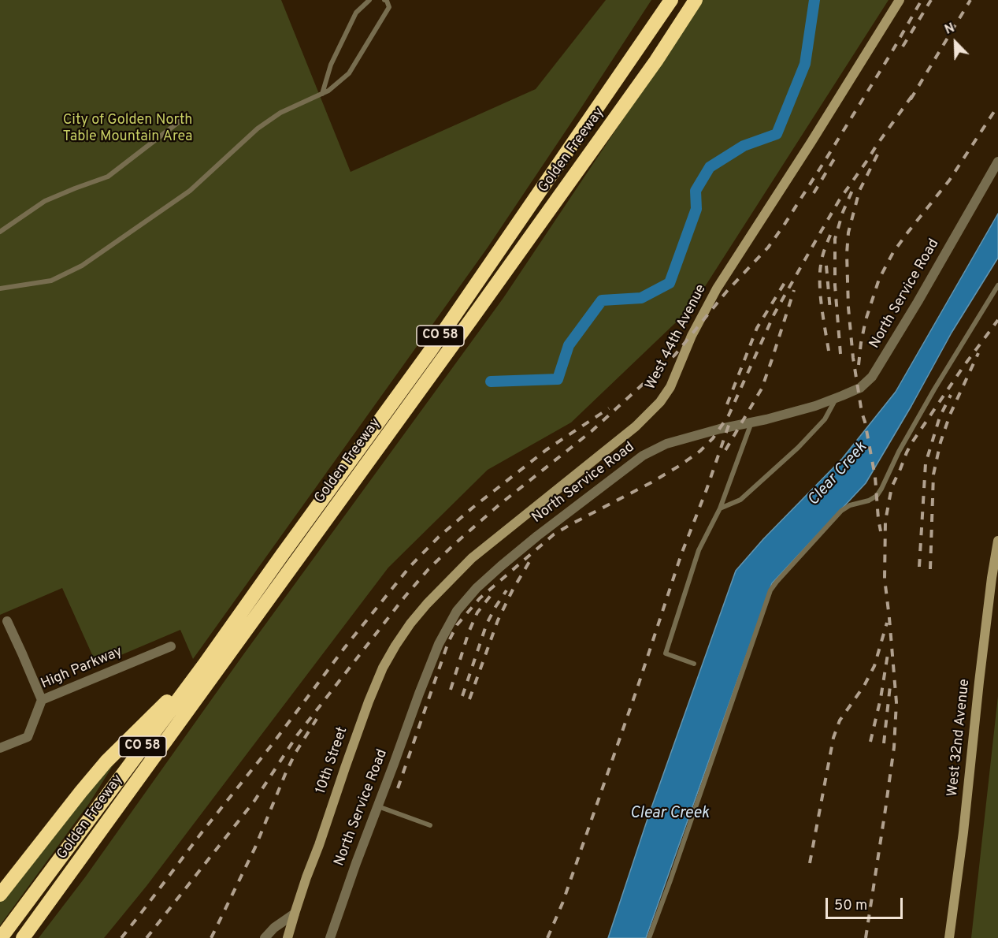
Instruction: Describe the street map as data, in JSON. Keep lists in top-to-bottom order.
{
  "streets": {
    "highway": ["Golden Freeway", "CO 58"],
    "street": [
      "North Service Road",
      "West 44th Avenue",
      "High Parkway",
      "West 32nd Avenue",
      "10th Street"
    ]
  },
  "crossings": [
    ["West 44th Avenue", "10th Street"]
  ],
  "water": ["Clear Creek"],
  "parks": ["City of Golden North Table Mountain Area"],
  "scale_bar": "50 m",
  "north": "top left"
}
